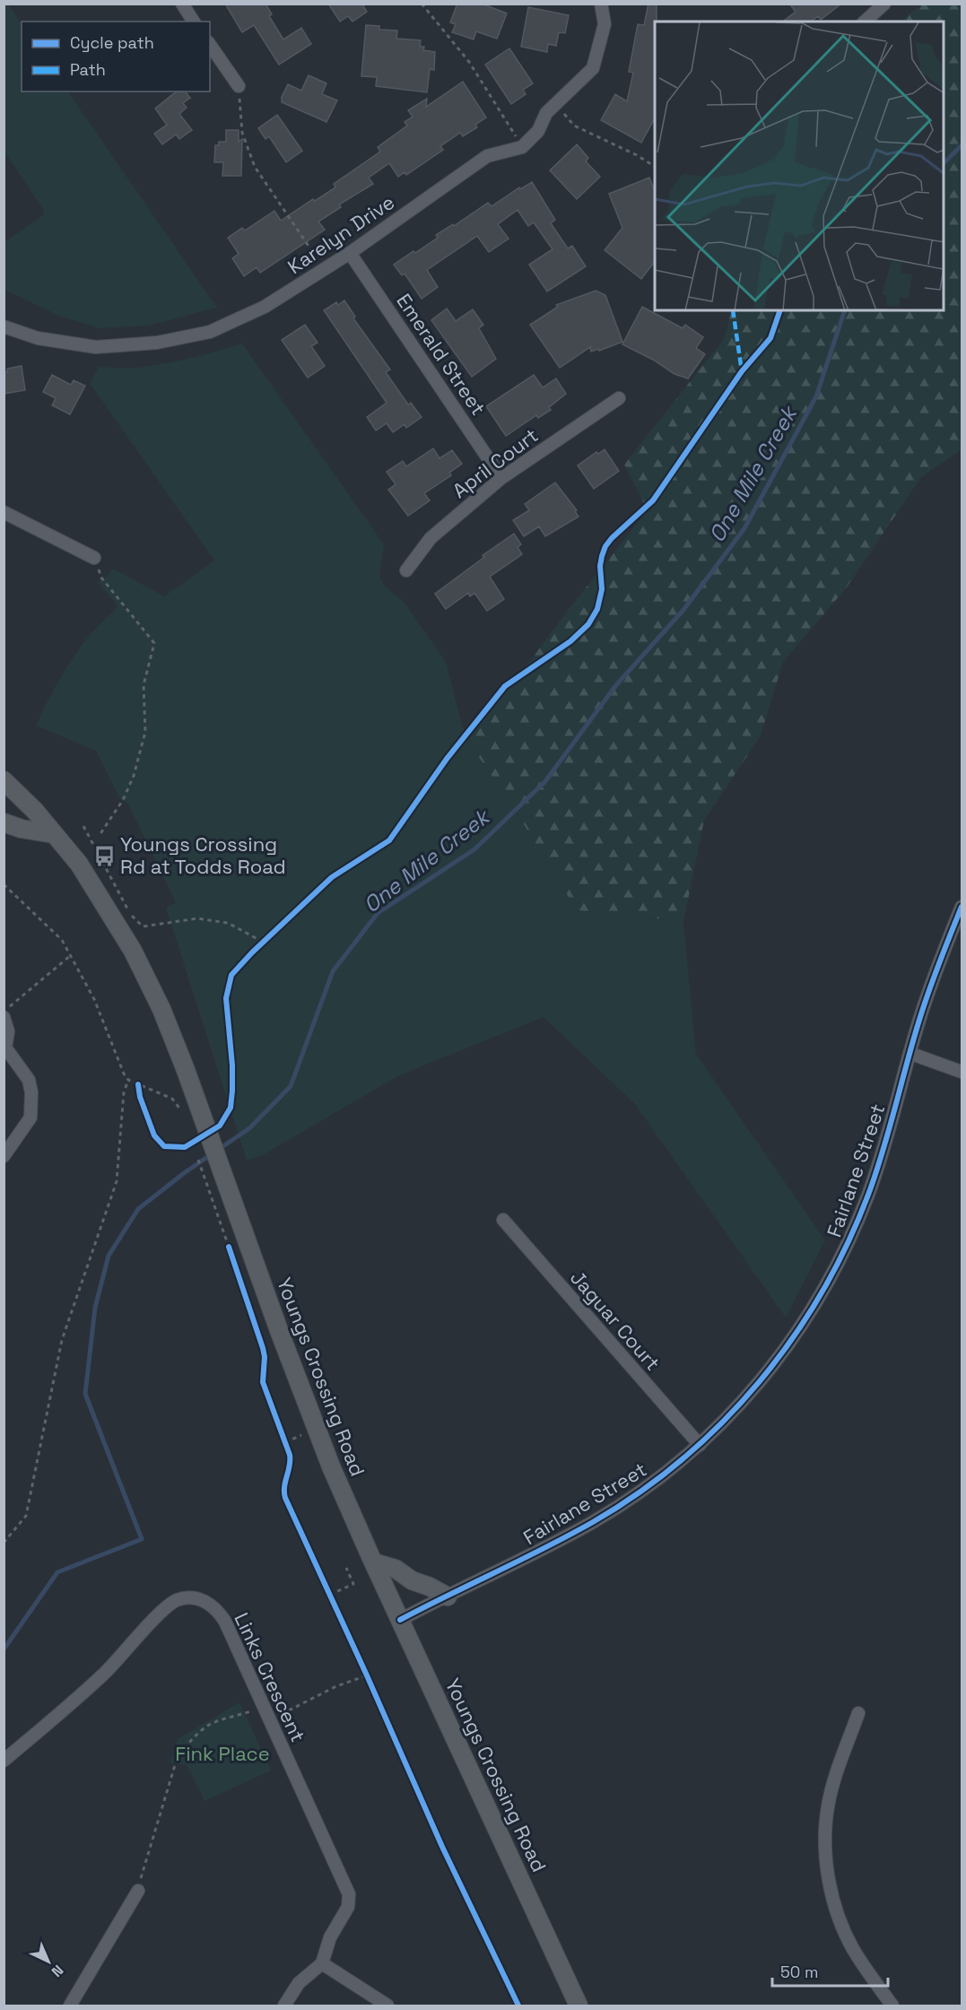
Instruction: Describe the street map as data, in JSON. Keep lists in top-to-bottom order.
{
  "streets": {
    "main road": ["Youngs Crossing Road"],
    "street": [
      "Karelyn Drive",
      "Emerald Street",
      "April Court",
      "Fairlane Street",
      "Jaguar Court",
      "Links Crescent"
    ]
  },
  "crossings": [
    ["Karelyn Drive", "Emerald Street"],
    ["Emerald Street", "April Court"],
    ["Fairlane Street", "Jaguar Court"],
    ["Fairlane Street", "Youngs Crossing Road"]
  ],
  "water": ["One Mile Creek"],
  "parks": ["Fink Place"],
  "places": {
    "bus stop": ["Youngs Crossing Rd at Todds Road"]
  },
  "legend": ["Cycle path", "Path"],
  "scale_bar": "50 m",
  "north": "bottom right"
}
